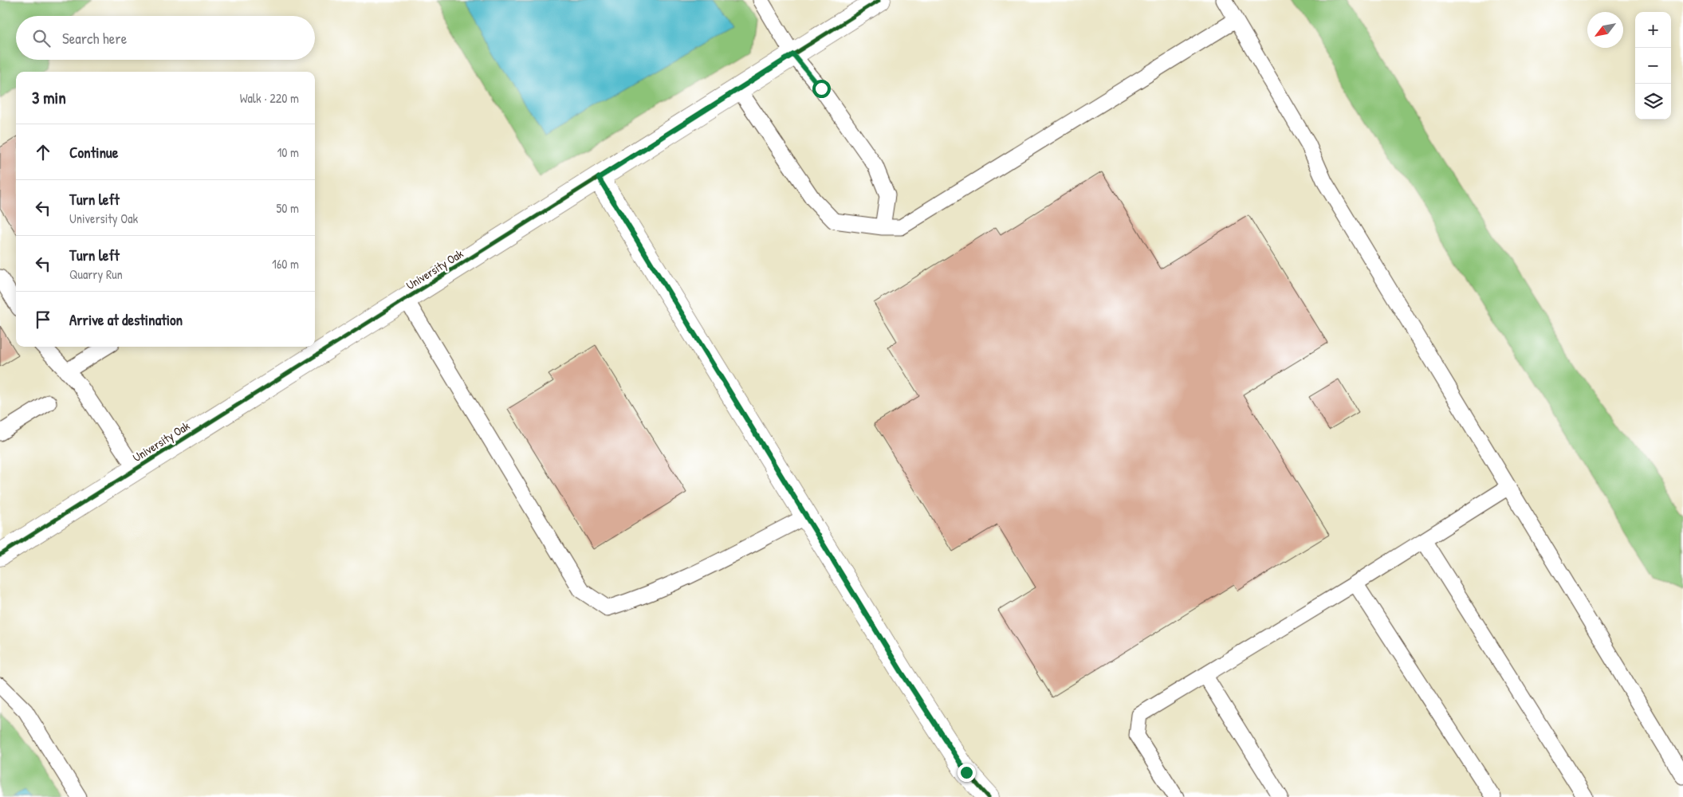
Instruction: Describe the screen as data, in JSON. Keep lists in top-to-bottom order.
{
  "streets": {
    "street": ["University Oak"]
  },
  "north": "bottom left",
  "page": {
    "map_buttons": ["+", "−"],
    "search": "Search here",
    "heading": ["3 min", "Walk · 220 m"],
    "list": [
      ["Continue", "10 m"],
      ["Turn left", "University Oak", "50 m"],
      ["Turn left", "Quarry Run", "160 m"],
      "Arrive at destination"
    ]
  }
}
